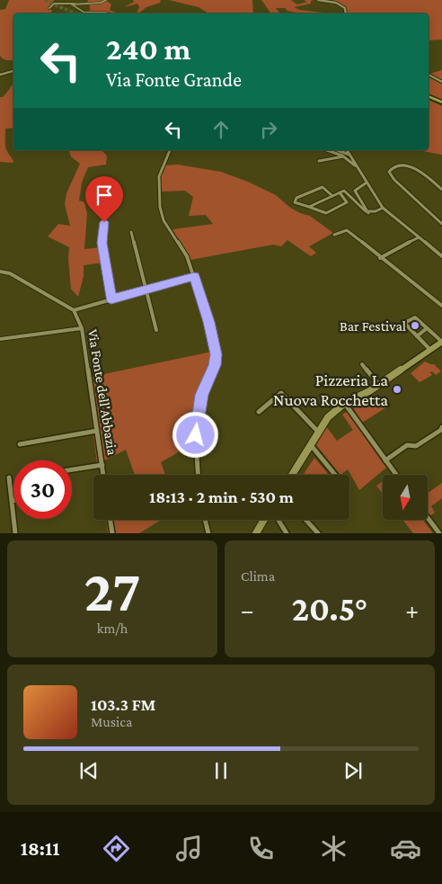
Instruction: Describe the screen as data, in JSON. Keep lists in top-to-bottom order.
{
  "streets": {
    "street": ["Via Fonte dell'Abbazia"]
  },
  "places": ["Bar Festival", "Pizzeria La Nuova Rocchetta"],
  "north": "bottom",
  "page": {
    "turn": ["240 m", "Via Fonte Grande"],
    "limit": "30",
    "trip": "18:13 · 2 min · 530 m",
    "tile": [
      ["27", "km/h"],
      "Clima"
    ],
    "heat": ["−", "20.5°", "+"],
    "song": ["103.3 FM", "Musica"],
    "tabs": "18:11"
  }
}
